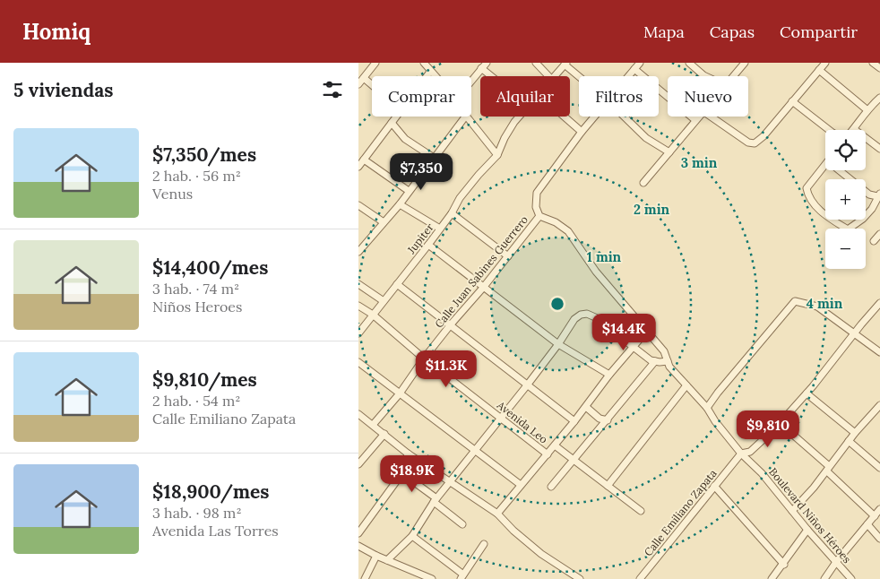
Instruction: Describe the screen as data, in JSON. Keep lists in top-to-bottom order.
{
  "streets": {
    "street": [
      "Jupiter",
      "Calle Juan Sabines Guerrero",
      "Avenida Leo",
      "Calle Emiliano Zapata",
      "Boulevard Niños Héroes"
    ]
  },
  "crossings": [
    ["Jupiter", "Avenida Leo"],
    ["Calle Juan Sabines Guerrero", "Avenida Leo"],
    ["Calle Juan Sabines Guerrero", "Boulevard Niños Héroes"],
    ["Calle Emiliano Zapata", "Boulevard Niños Héroes"]
  ],
  "page": {
    "header": "Homiq",
    "nav": ["Mapa", "Capas", "Compartir"],
    "heading": "5 viviendas",
    "chip": [
      "Comprar",
      "Alquilar",
      "Filtros",
      "Nuevo"
    ],
    "list": [
      {
        "name": "$7,350/mes",
        "note": "2 hab. · 56 m² · Venus"
      },
      {
        "name": "$14,400/mes",
        "note": "3 hab. · 74 m² · Niños Heroes"
      },
      {
        "name": "$9,810/mes",
        "note": "2 hab. · 54 m² · Calle Emiliano Zapata"
      },
      {
        "name": "$18,900/mes",
        "note": "3 hab. · 98 m² · Avenida Las Torres"
      }
    ],
    "map_buttons": ["+", "−"],
    "price": [
      "$7,350",
      "$14.4K",
      "$11.3K",
      "$9,810",
      "$18.9K"
    ]
  },
  "rings": [
    "3 min",
    "2 min",
    "1 min",
    "4 min"
  ]
}
